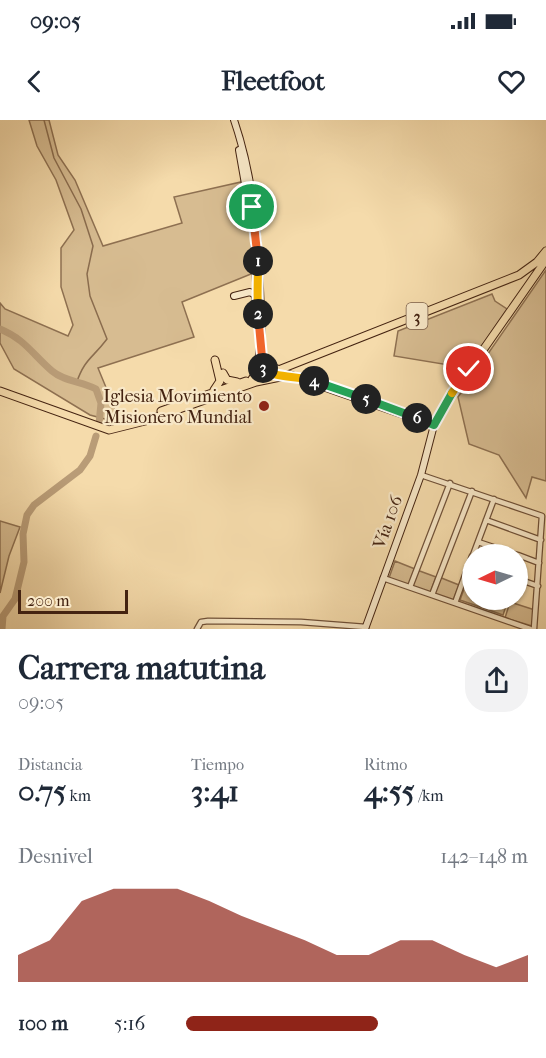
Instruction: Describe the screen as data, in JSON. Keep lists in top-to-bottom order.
{
  "streets": {
    "main road": ["3", "Vía 106"]
  },
  "crossings": [
    ["3", "Vía 106"]
  ],
  "places": ["Iglesia Movimiento Misionero Mundial"],
  "scale_bar": "200 m",
  "north": "left",
  "page": {
    "status": "09:05",
    "header": "Fleetfoot",
    "pins": [
      "1",
      "2",
      "3",
      "4",
      "5",
      "6"
    ],
    "scale": "200 m",
    "heading": ["Carrera matutina", "09:05"],
    "stats": [
      ["Distancia", "0.75 km"],
      ["Tiempo", "3:41"],
      ["Ritmo", "4:55 /km"]
    ],
    "chart": ["Desnivel", "142–148 m"],
    "list": [
      {
        "name": "100 m",
        "note": "5:16"
      }
    ]
  }
}
